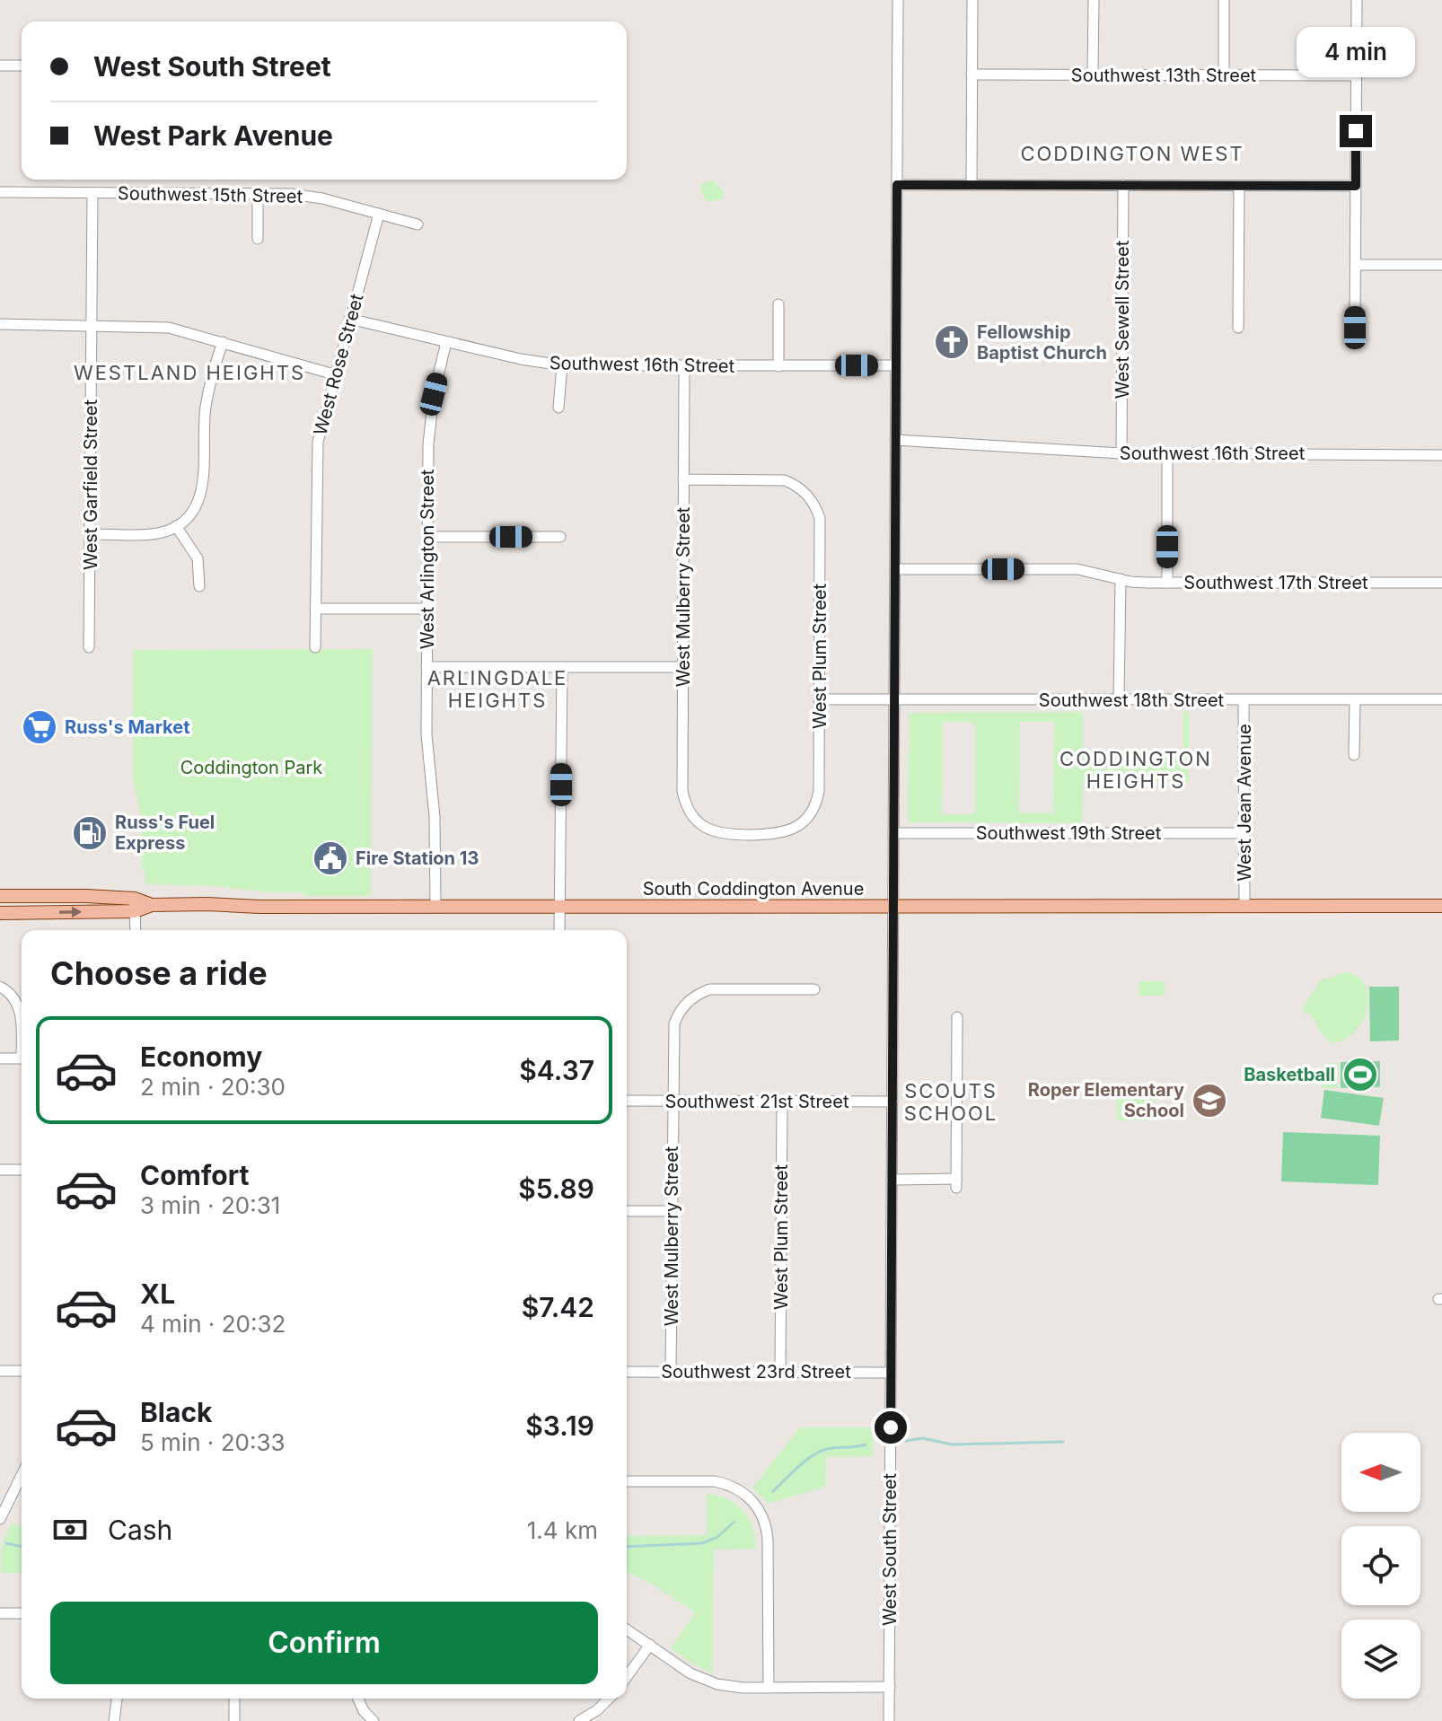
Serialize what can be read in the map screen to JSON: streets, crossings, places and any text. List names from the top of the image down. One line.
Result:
{"streets":{"main road":["South Coddington Avenue"],"street":["Southwest 13th Street","Southwest 15th Street","West Sewell Street","West Rose Street","Southwest 16th Street","West Garfield Street","West Arlington Street","Southwest 17th Street","West Mulberry Street","West Plum Street","Southwest 18th Street","West Jean Avenue","Southwest 19th Street","Southwest 21st Street","Southwest 23rd Street","West South Street"]},"crossings":[["Southwest 15th Street","West Rose Street"],["Southwest 15th Street","West Garfield Street"],["West Sewell Street","Southwest 16th Street"],["West Rose Street","Southwest 16th Street"],["Southwest 16th Street","West Arlington Street"],["Southwest 16th Street","West Mulberry Street"],["Southwest 16th Street","West South Street"],["West Arlington Street","South Coddington Avenue"],["Southwest 17th Street","West South Street"],["West Mulberry Street","West Plum Street"],["West Mulberry Street","Southwest 21st Street"],["West Mulberry Street","Southwest 23rd Street"],["West Plum Street","Southwest 18th Street"],["West Plum Street","Southwest 21st Street"],["West Plum Street","Southwest 23rd Street"],["Southwest 18th Street","West Jean Avenue"],["Southwest 18th Street","West South Street"],["West Jean Avenue","Southwest 19th Street"],["West Jean Avenue","South Coddington Avenue"],["Southwest 19th Street","West South Street"],["South Coddington Avenue","West South Street"],["Southwest 21st Street","West South Street"],["Southwest 23rd Street","West South Street"]],"districts":["CODDINGTON WEST","WESTLAND HEIGHTS","ARLINGDALE HEIGHTS","CODDINGTON HEIGHTS","SCOUTS SCHOOL"],"parks":["Coddington Park"],"places":{"church":["Fellowship Baptist Church"],"supermarket":["Russ's Market"],"fuel station":["Russ's Fuel Express"],"public building":["Fire Station 13"],"sports":["Basketball"],"school or university":["Roper Elementary School"]},"north":"left","page":{"banner":["West South Street","West Park Avenue"],"bubble":"4 min","heading":"Choose a ride","list":[{"name":"Economy","note":"2 min · 20:30","value":"$4.37"},{"name":"Comfort","note":"3 min · 20:31","value":"$5.89"},{"name":"XL","note":"4 min · 20:32","value":"$7.42"},{"name":"Black","note":"5 min · 20:33","value":"$3.19"}],"pay":["Cash","1.4 km"],"buttons":"Confirm"}}
